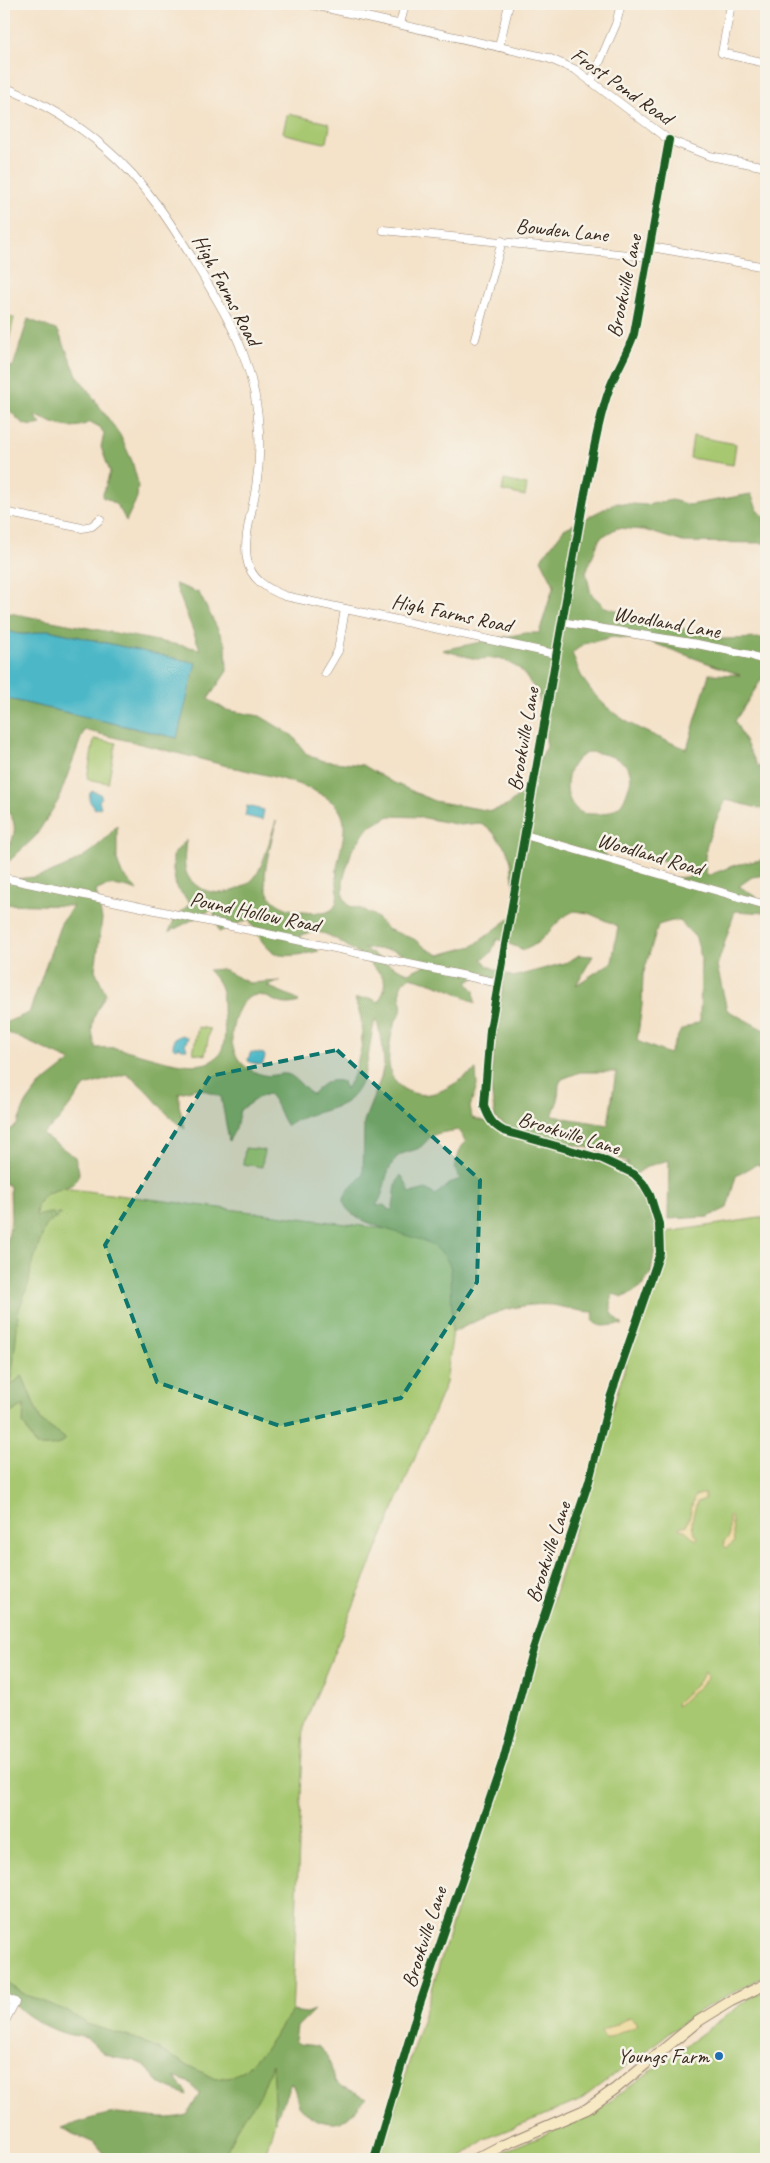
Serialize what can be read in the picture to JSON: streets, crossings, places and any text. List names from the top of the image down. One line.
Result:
{"streets":{"street":["Frost Pond Road","Bowden Lane","Brookville Lane","High Farms Road","Woodland Lane","Woodland Road","Pound Hollow Road"]},"crossings":[["Frost Pond Road","Brookville Lane"],["Bowden Lane","Brookville Lane"],["Brookville Lane","High Farms Road"],["Brookville Lane","Woodland Lane"],["Brookville Lane","Woodland Road"],["Brookville Lane","Pound Hollow Road"]],"places":["Youngs Farm"]}
